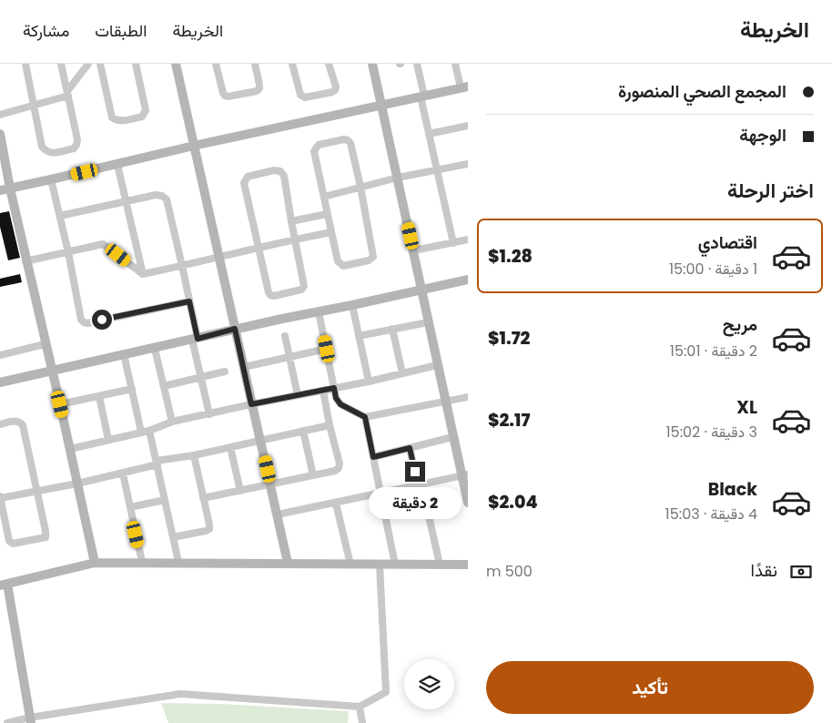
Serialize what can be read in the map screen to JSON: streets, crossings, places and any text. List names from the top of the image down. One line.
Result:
{"page":{"header":"الخريطة","nav":["الخريطة","الطبقات","مشاركة"],"banner":["المجمع الصحي المنصورة","الوجهة"],"heading":"اختر الرحلة","list":[{"name":"اقتصادي","note":"1 دقيقة · 15:00","value":"$1.28"},{"name":"مريح","note":"2 دقيقة · 15:01","value":"$1.72"},{"name":"XL","note":"3 دقيقة · 15:02","value":"$2.17"},{"name":"Black","note":"4 دقيقة · 15:03","value":"$2.04"}],"bubble":"2 دقيقة","pay":["نقدًا","500 m"],"buttons":"تأكيد"}}
